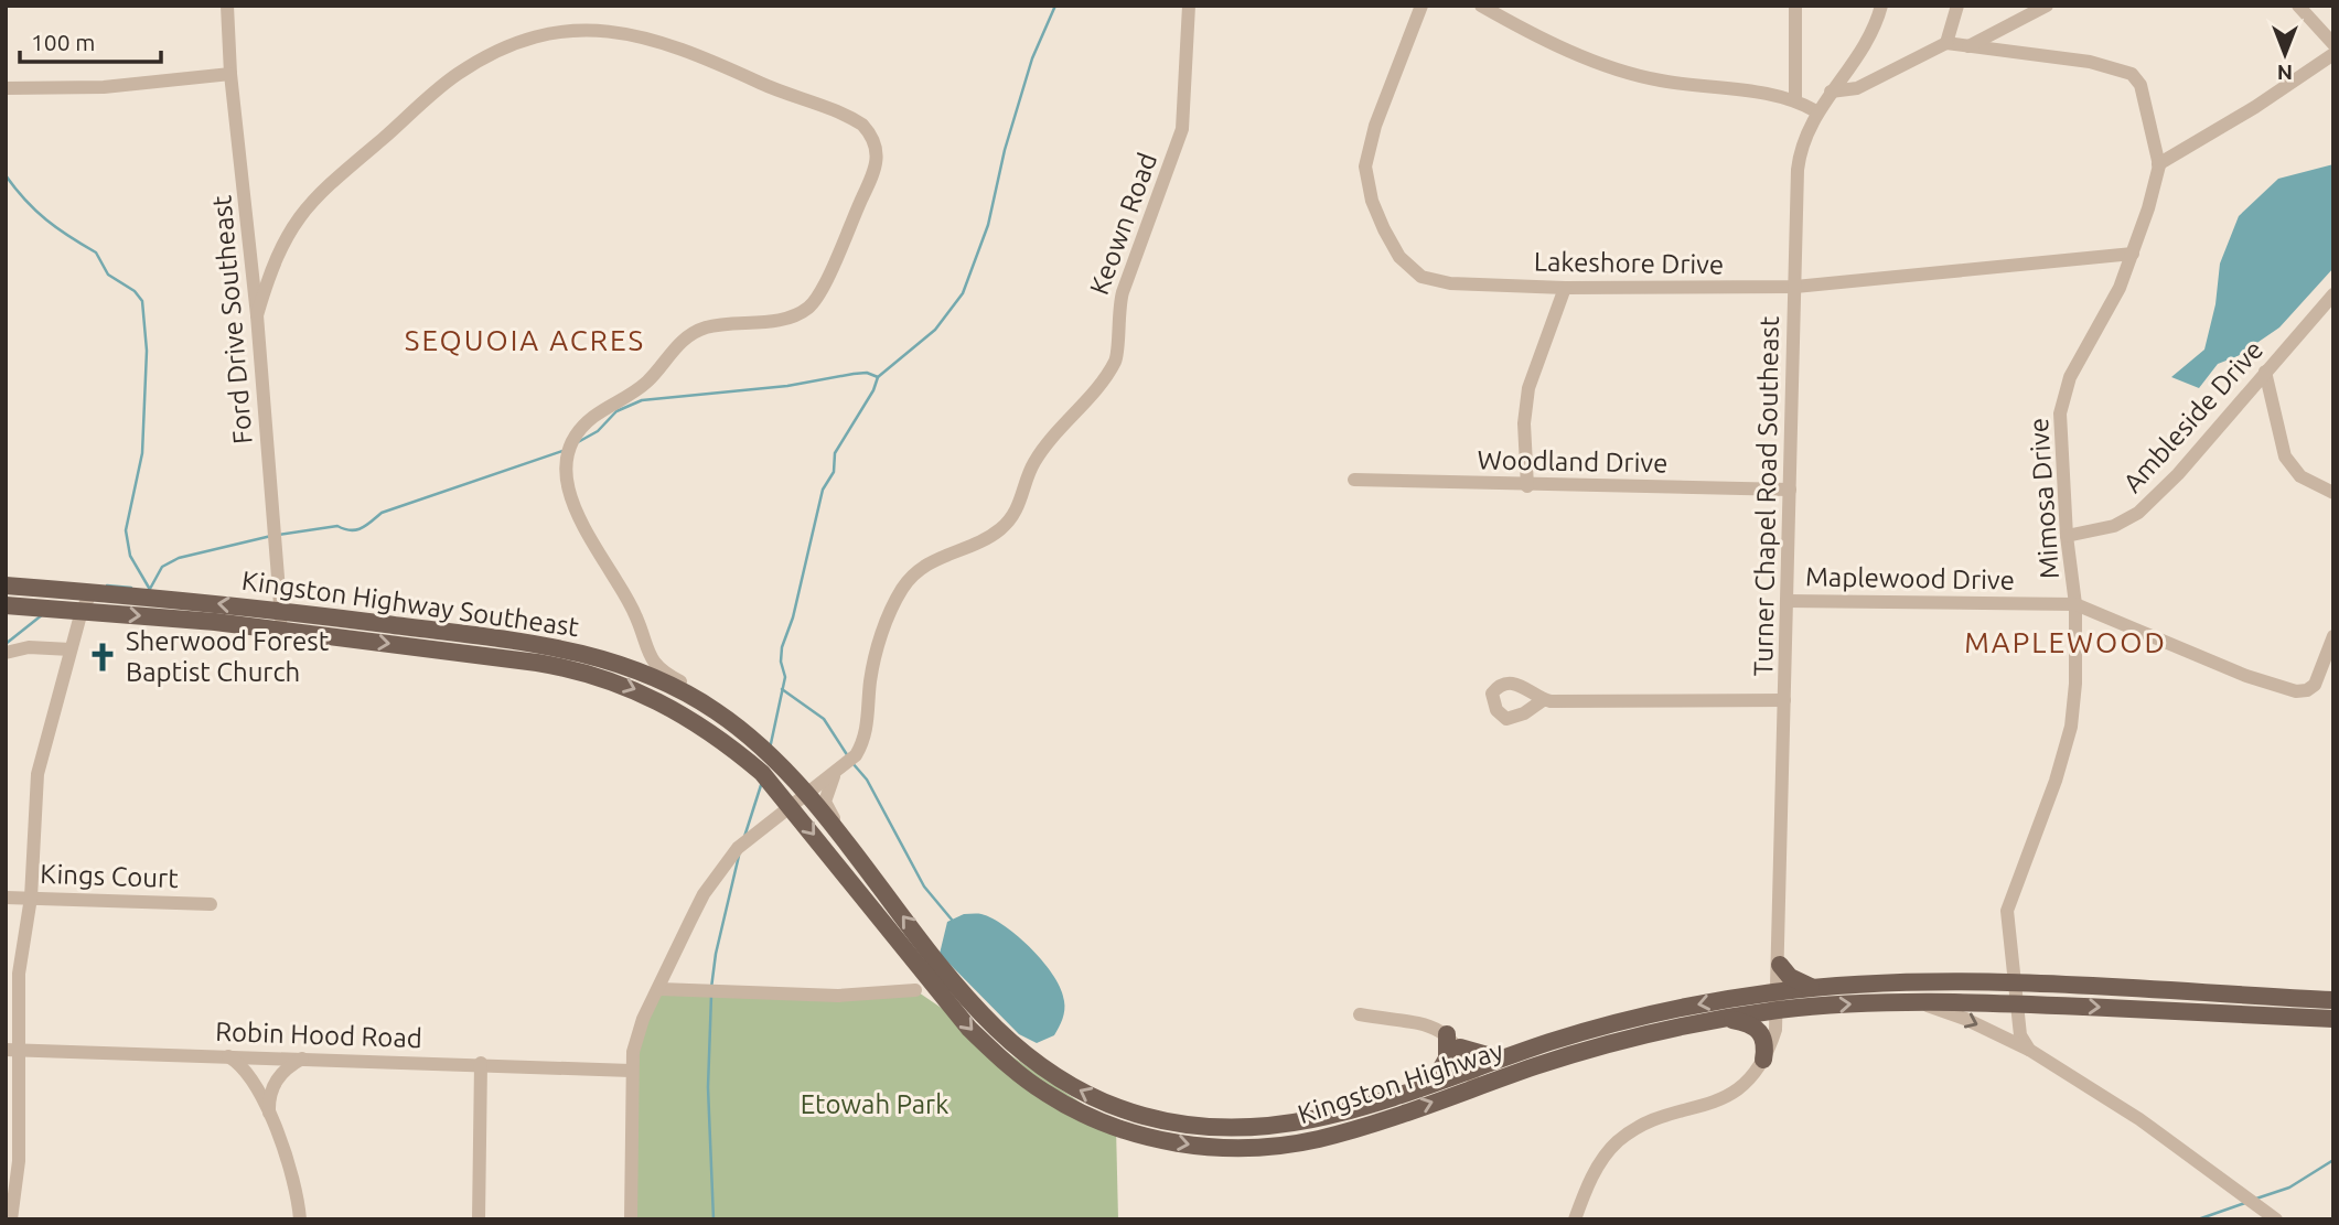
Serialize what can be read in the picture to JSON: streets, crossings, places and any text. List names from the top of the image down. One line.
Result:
{"streets":{"main road":["Kingston Highway Southeast","Kingston Highway"],"street":["Keown Road","Lakeshore Drive","Ford Drive Southeast","Ambleside Drive","Woodland Drive","Turner Chapel Road Southeast","Mimosa Drive","Maplewood Drive","Kings Court","Robin Hood Road"]},"crossings":[["Keown Road","Robin Hood Road"],["Keown Road","Kingston Highway"],["Lakeshore Drive","Turner Chapel Road Southeast"],["Lakeshore Drive","Mimosa Drive"],["Ford Drive Southeast","Kingston Highway Southeast"],["Ford Drive Southeast","Kingston Highway"],["Ambleside Drive","Mimosa Drive"],["Woodland Drive","Turner Chapel Road Southeast"],["Turner Chapel Road Southeast","Maplewood Drive"],["Turner Chapel Road Southeast","Kingston Highway"],["Mimosa Drive","Maplewood Drive"],["Mimosa Drive","Kingston Highway"],["Kingston Highway Southeast","Kingston Highway"]],"districts":["SEQUOIA ACRES","MAPLEWOOD"],"parks":["Etowah Park"],"places":{"church":["Sherwood Forest Baptist Church"]},"scale_bar":"100 m","north":"bottom"}
